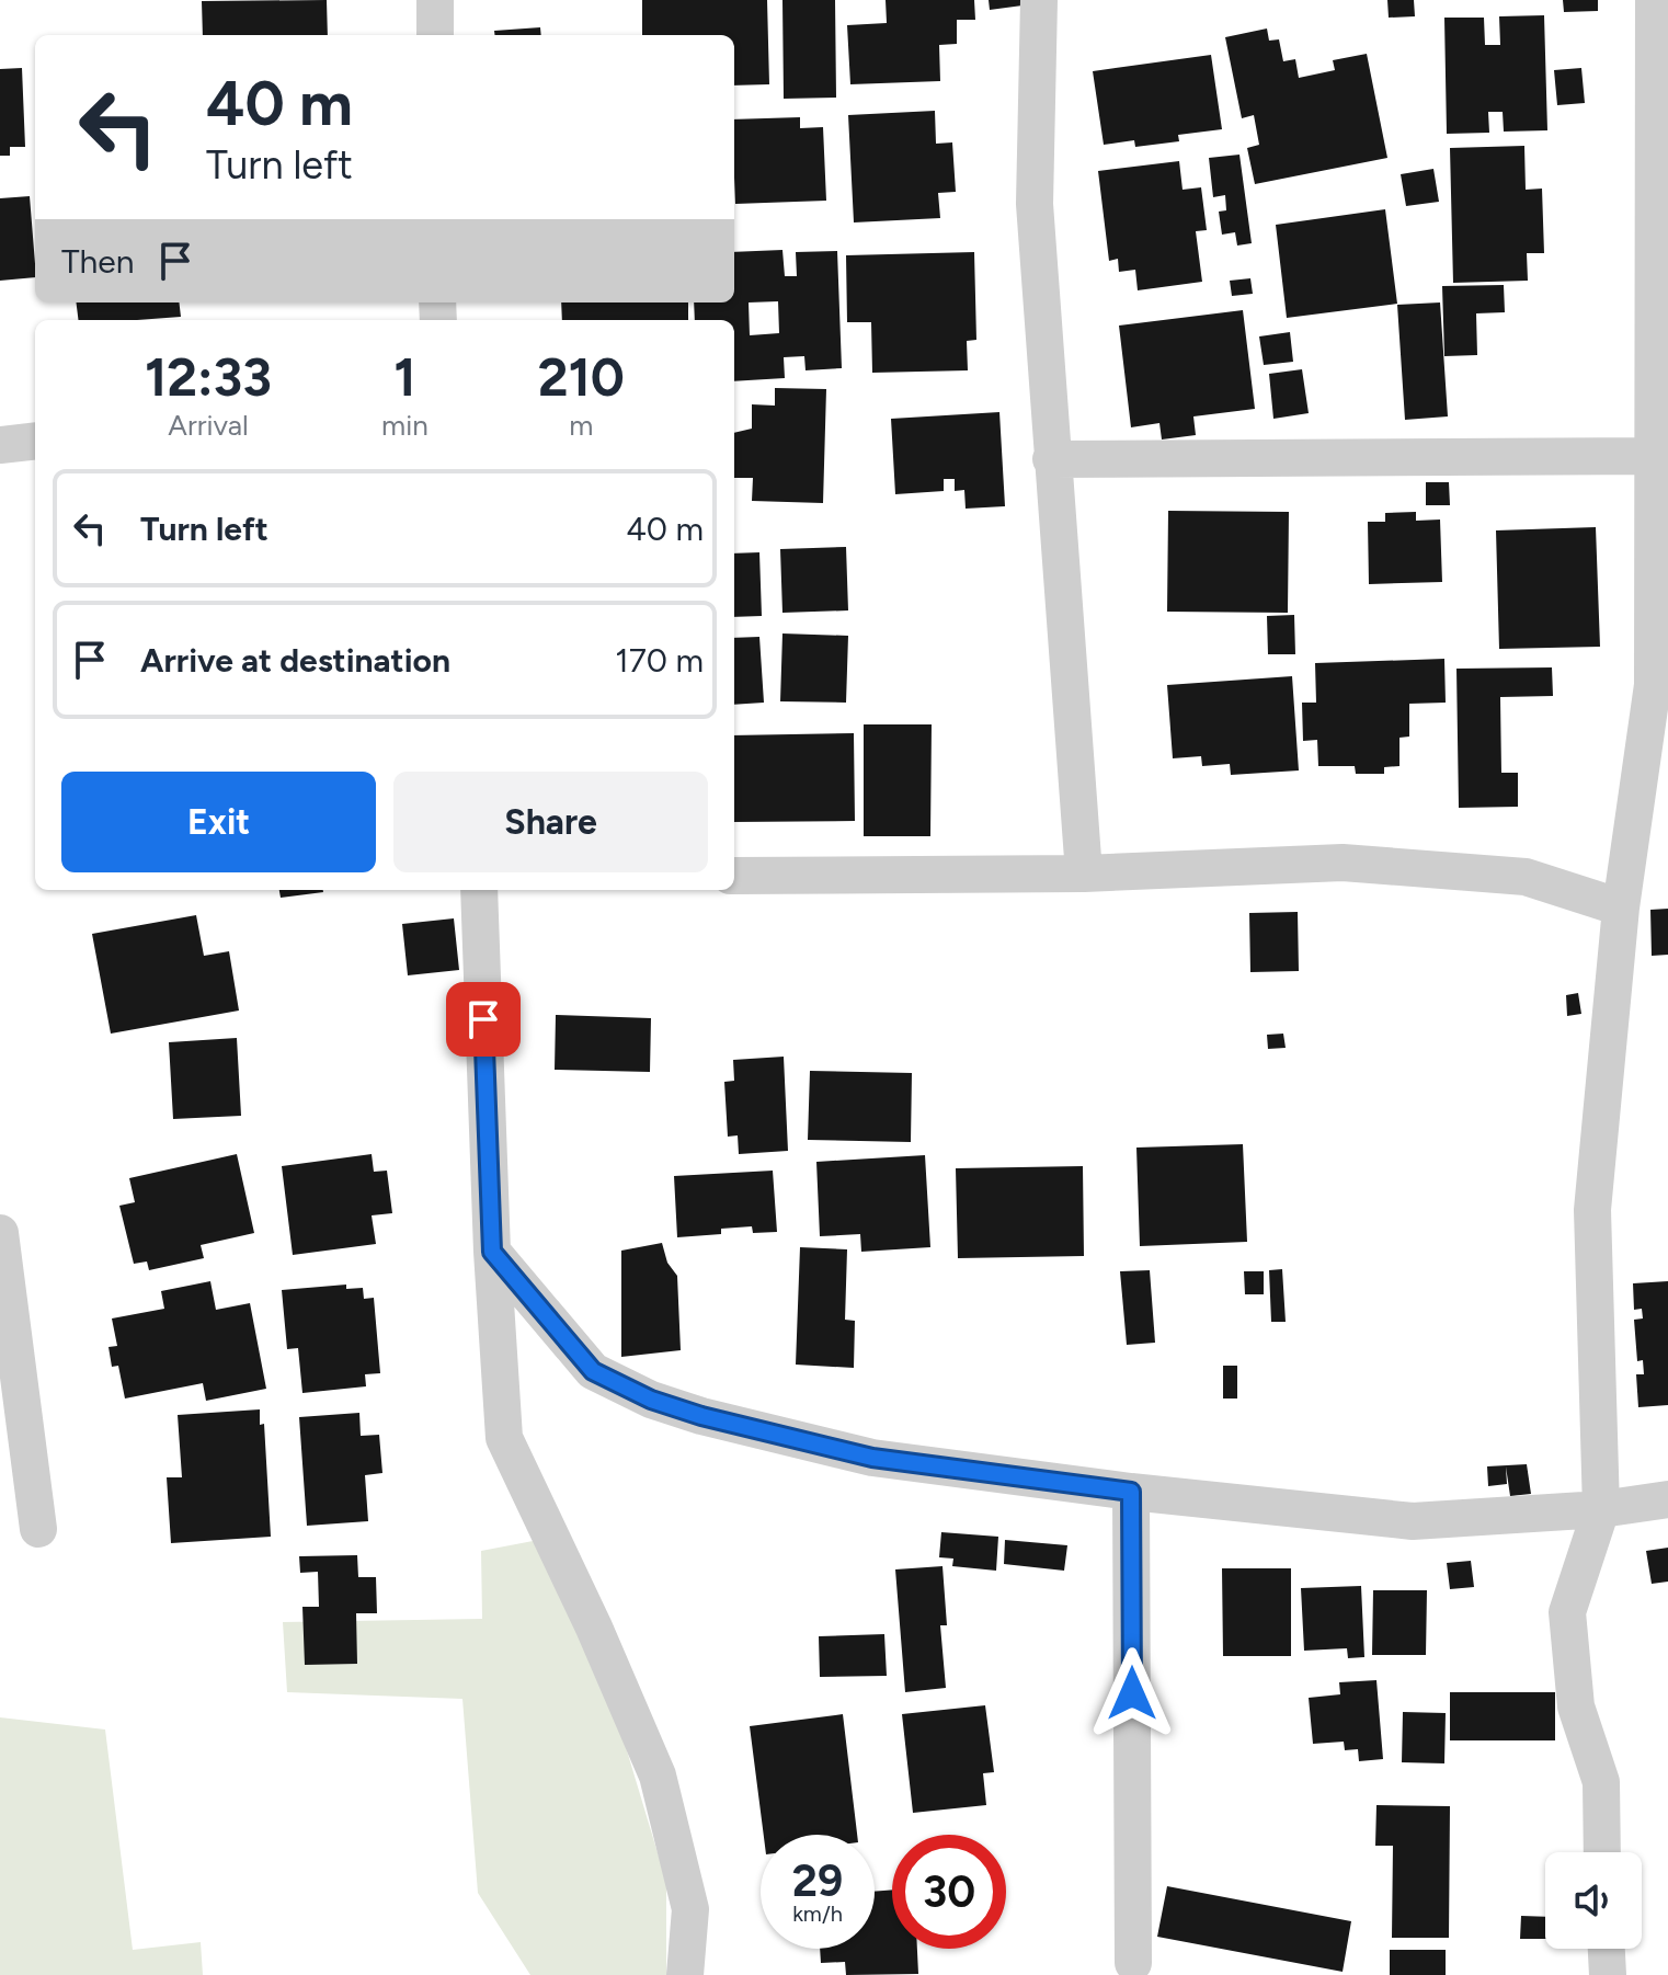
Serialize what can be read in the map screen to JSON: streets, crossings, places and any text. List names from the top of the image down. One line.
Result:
{"page":{"turn":["40 m","Turn left"],"then":"Then","eta":["12:33","Arrival","1","min","210","m"],"list":[{"name":"Turn left","value":"40 m"},{"name":"Arrive at destination","value":"170 m"}],"buttons":["Exit","Share"],"speed":"29 km/h","limit":"30"}}
